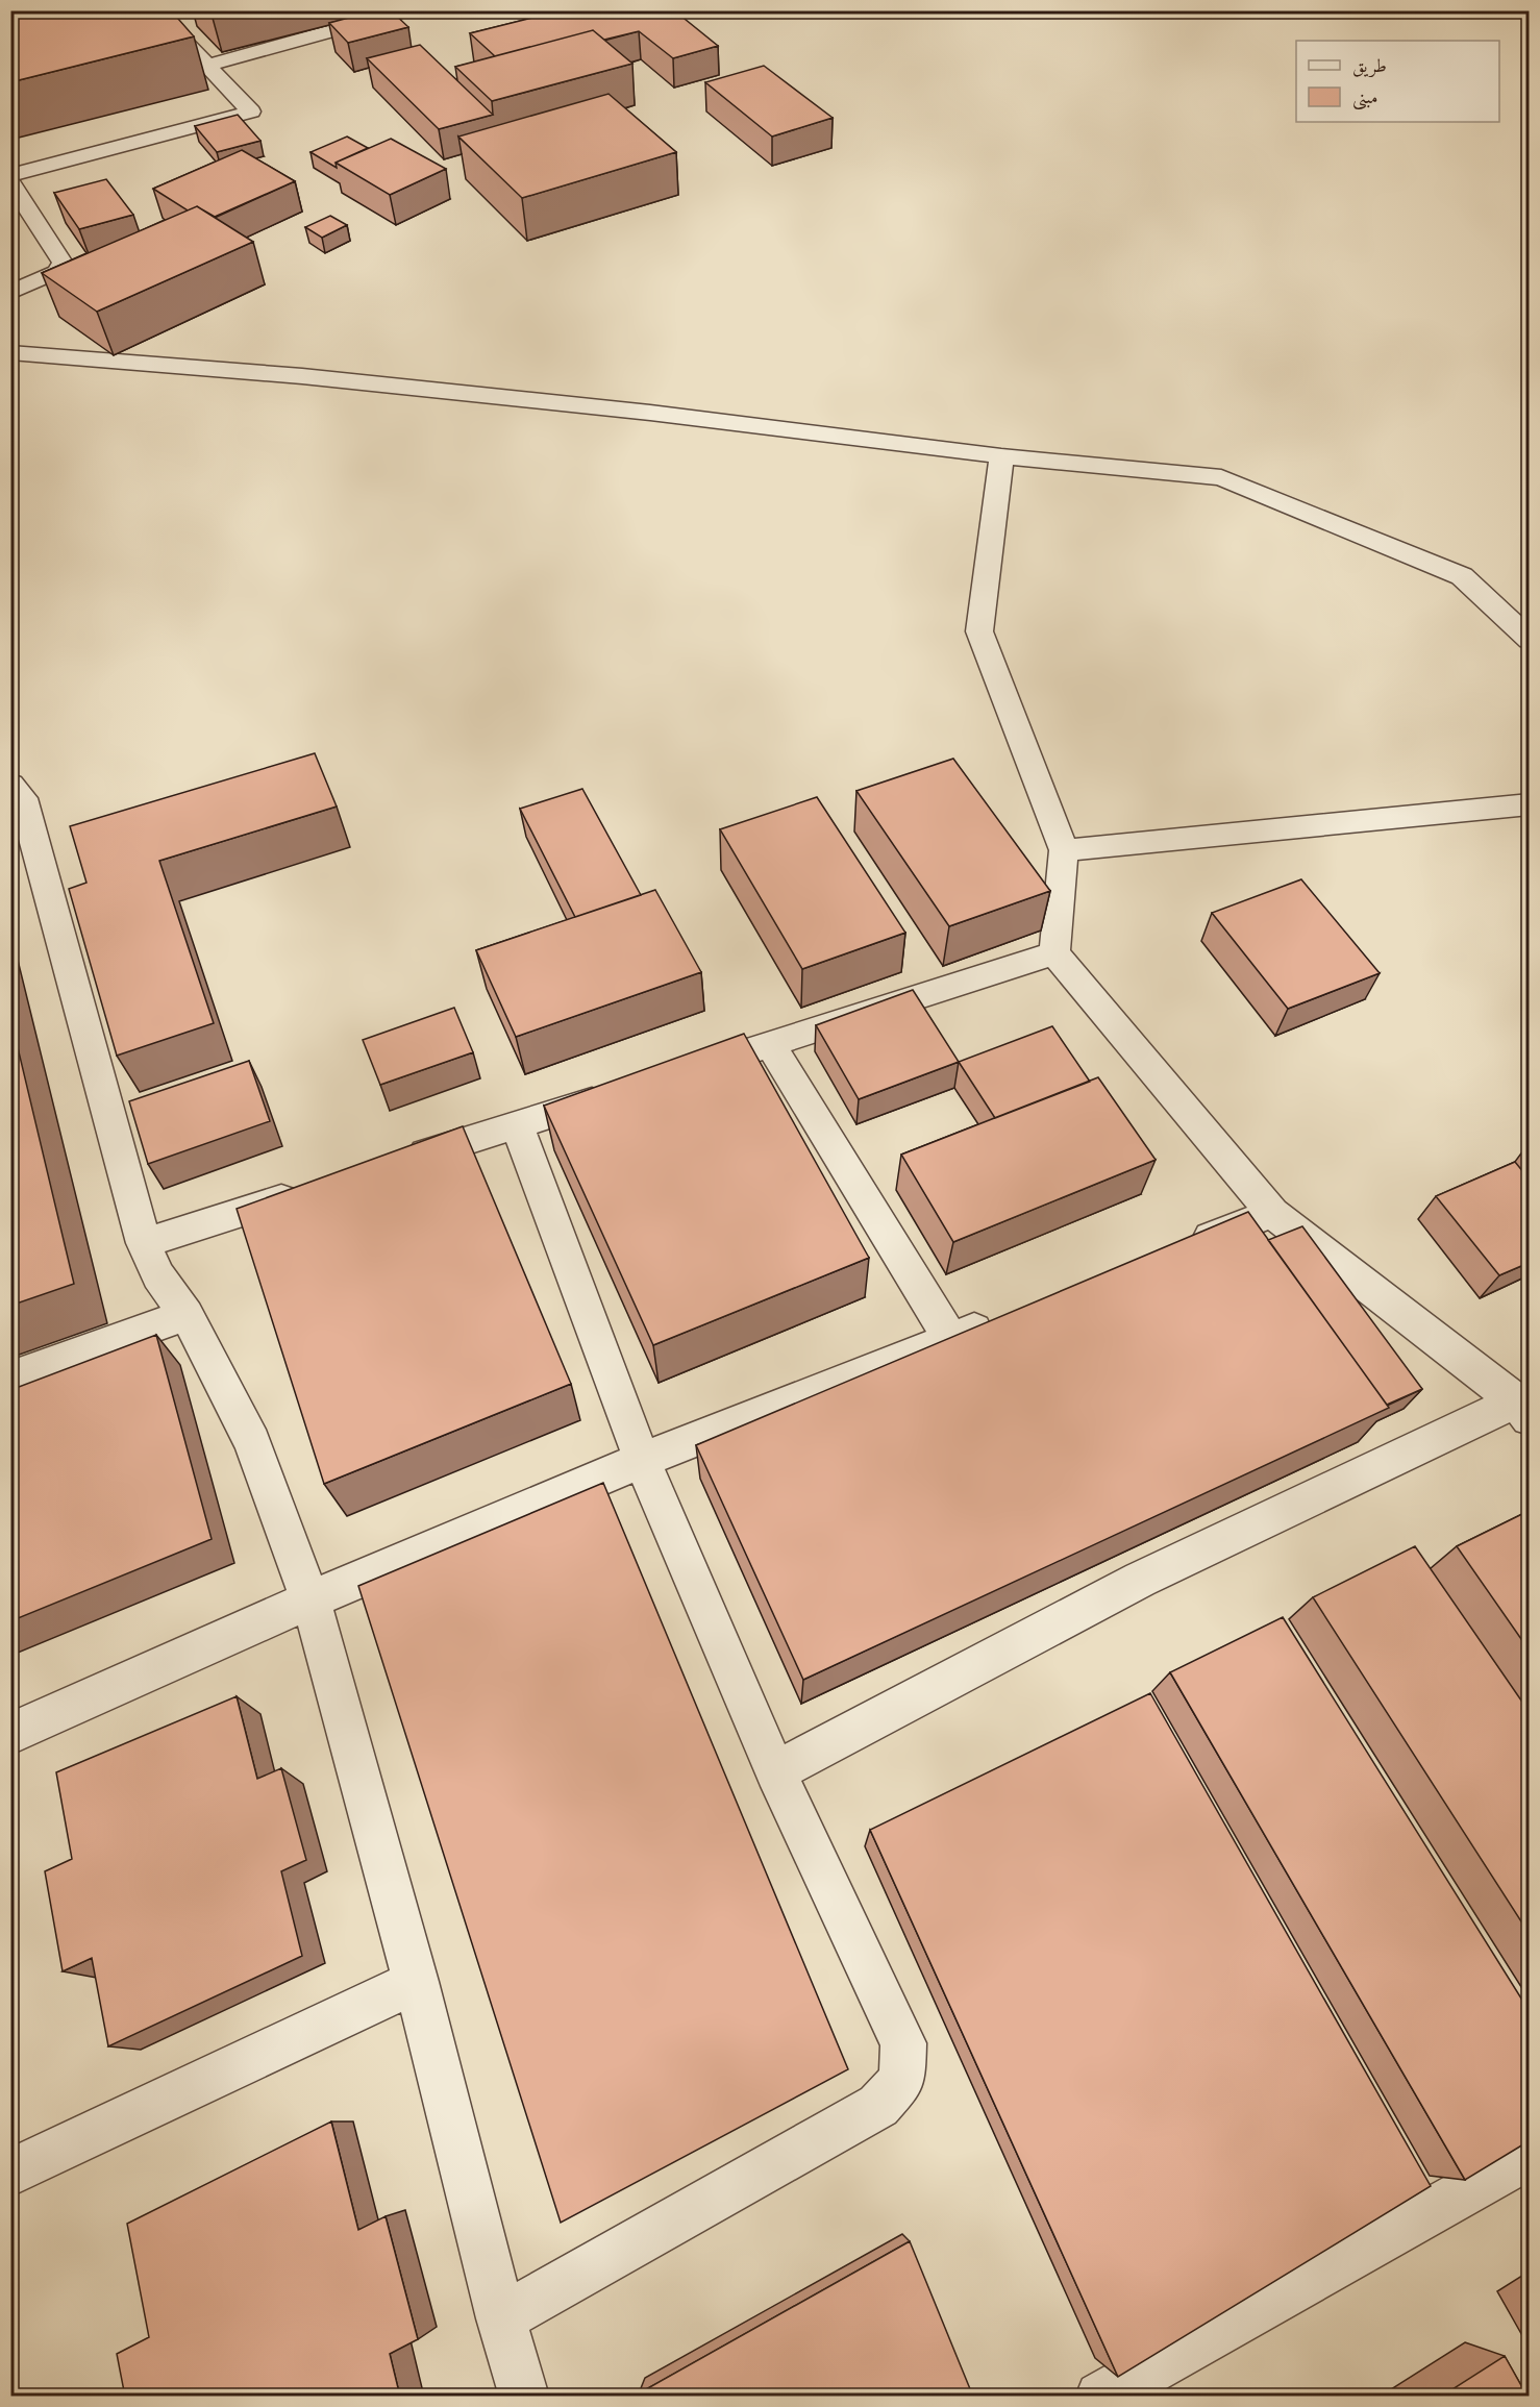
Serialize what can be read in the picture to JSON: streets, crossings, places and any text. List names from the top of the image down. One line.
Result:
{"legend":["طريق","مبنى"]}
